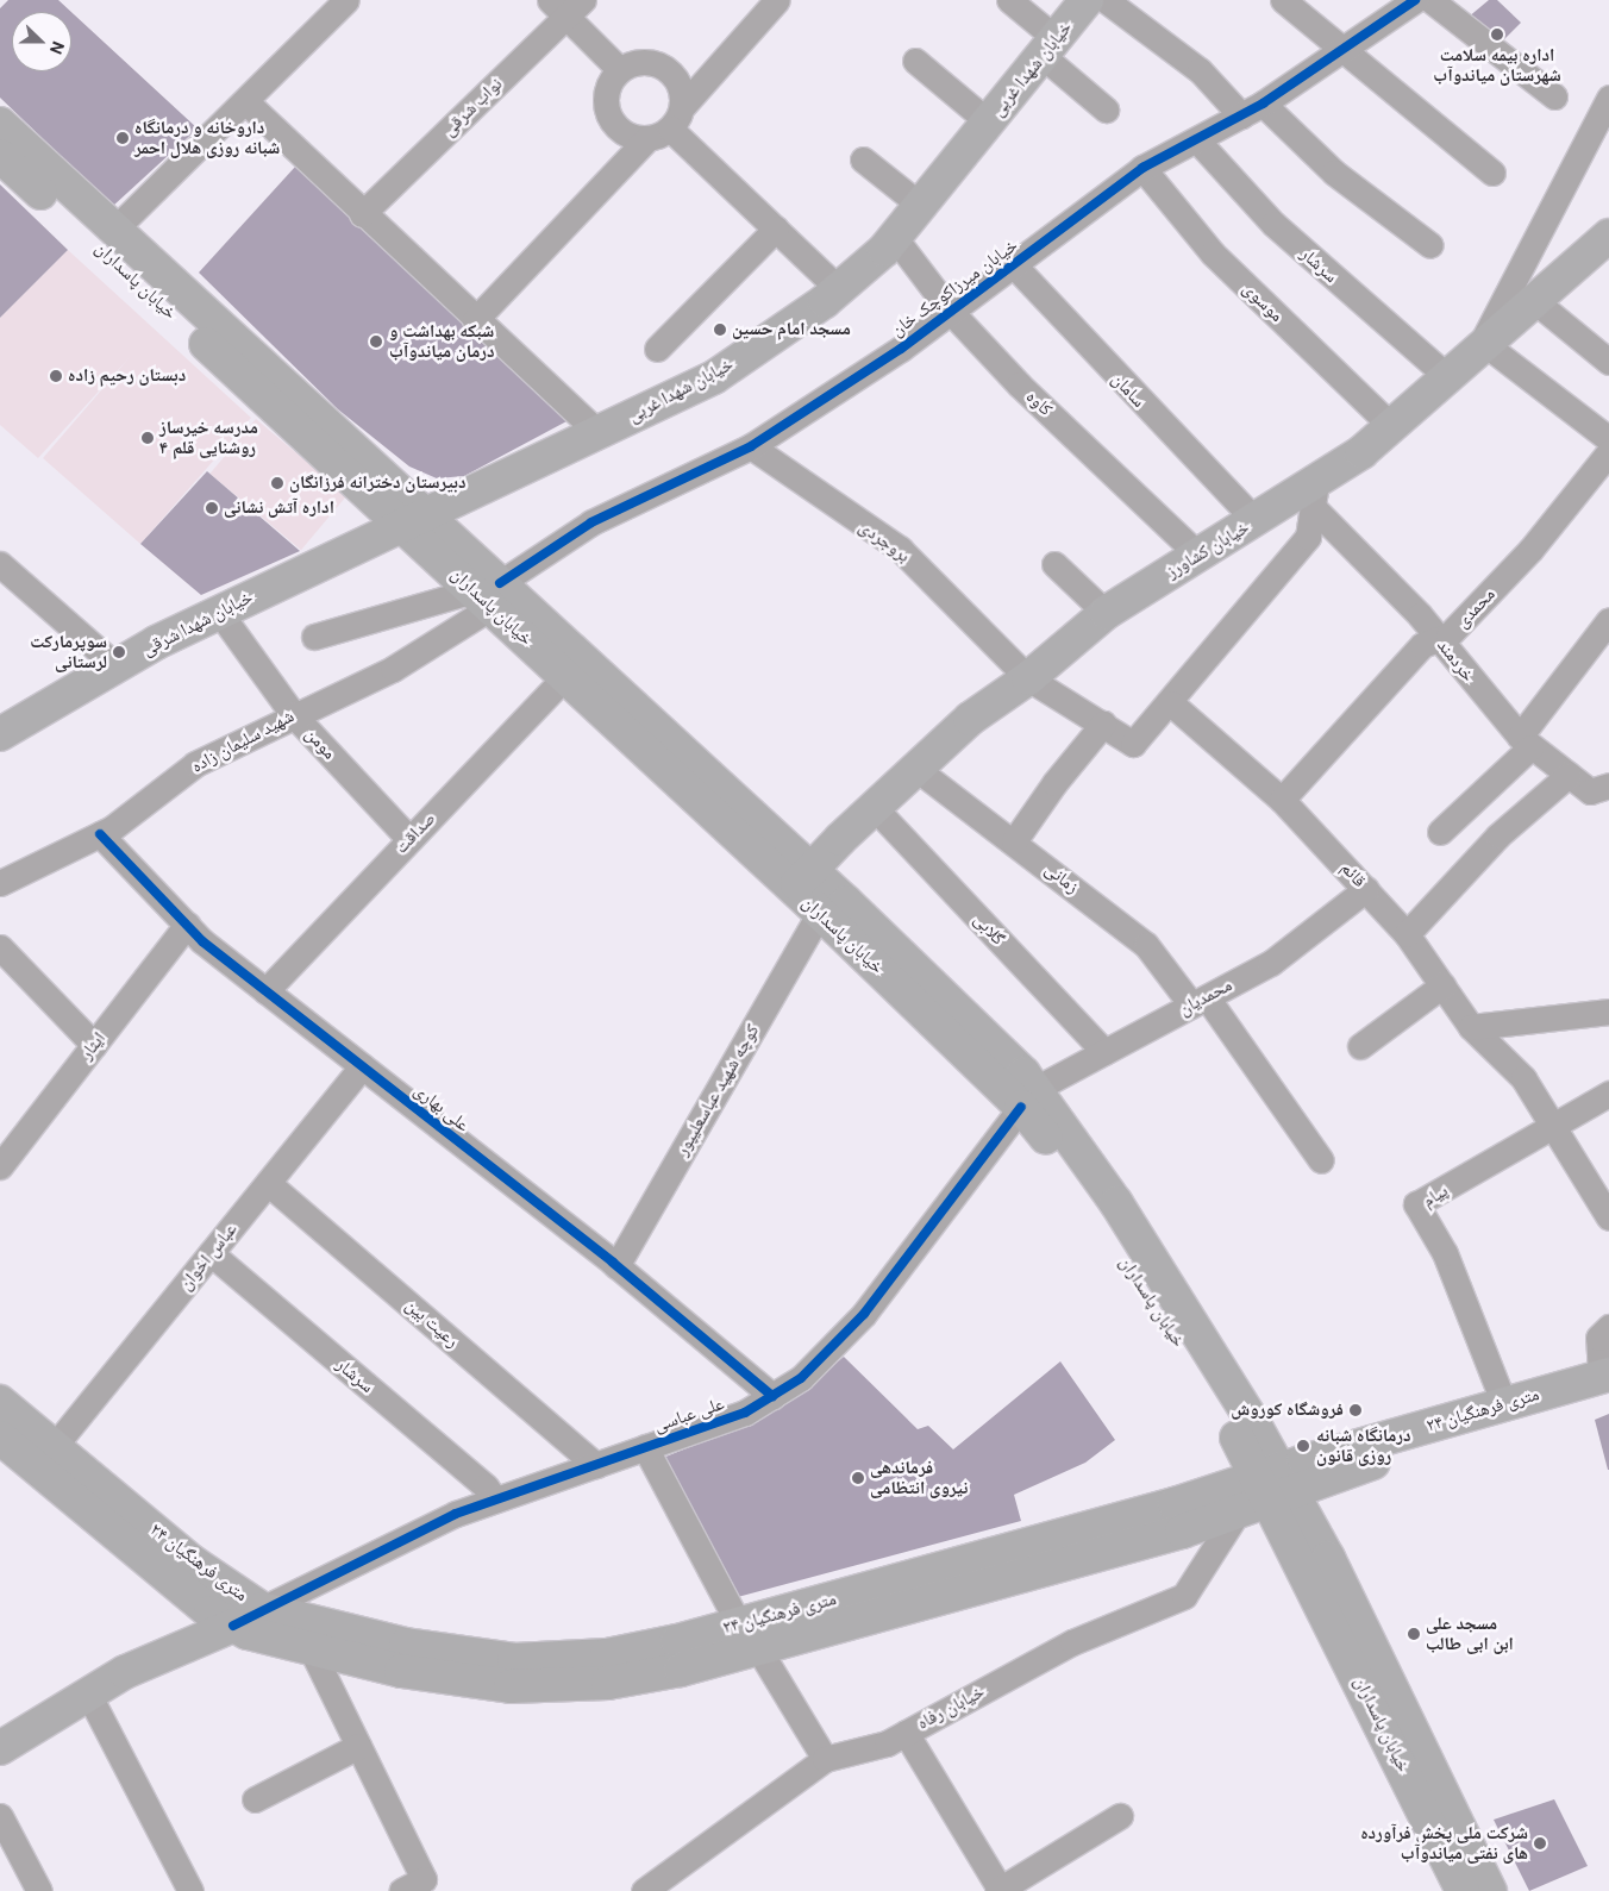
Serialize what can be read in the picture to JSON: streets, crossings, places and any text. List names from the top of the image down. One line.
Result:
{"streets":{"main road":["خیابان شهدا غربی","خیابان پاسداران","خیابان کشاورز","خیابان شهدا شرقی","۲۴ متری فرهنگیان"],"street":["نواب شرقی","سرشار","خیابان میرزاکوچک خان","موسوی","سامان","کاوه","بروجردی","محمدی","خردمند","شهید سلیمان زاده","مومن","صداقت","قائم","زمانی","گلابی","محمدیان","ایثار","کوچه شهید عباسعلیپور","علی بهاری","پیام","عباس اخوان","رعیت بین","علی عباسی","خیابان رفاه"]},"crossings":[["خیابان شهدا غربی","خیابان پاسداران"],["خیابان شهدا غربی","کاوه"],["خیابان شهدا غربی","خیابان شهدا شرقی"],["سرشار","خیابان میرزاکوچک خان"],["سرشار","خیابان کشاورز"],["سرشار","عباس اخوان"],["سرشار","علی عباسی"],["خیابان پاسداران","خیابان میرزاکوچک خان"],["خیابان پاسداران","خیابان کشاورز"],["خیابان پاسداران","خیابان شهدا شرقی"],["خیابان پاسداران","شهید سلیمان زاده"],["خیابان پاسداران","صداقت"],["خیابان پاسداران","محمدیان"],["خیابان پاسداران","کوچه شهید عباسعلیپور"],["خیابان پاسداران","۲۴ متری فرهنگیان"],["خیابان پاسداران","علی عباسی"],["خیابان پاسداران","خیابان رفاه"],["خیابان میرزاکوچک خان","موسوی"],["خیابان میرزاکوچک خان","سامان"],["خیابان میرزاکوچک خان","کاوه"],["خیابان میرزاکوچک خان","بروجردی"],["خیابان میرزاکوچک خان","شهید سلیمان زاده"],["موسوی","خیابان کشاورز"],["سامان","خیابان کشاورز"],["کاوه","خیابان کشاورز"],["بروجردی","خیابان کشاورز"],["خیابان کشاورز","خردمند"],["خیابان کشاورز","زمانی"],["خیابان کشاورز","گلابی"],["محمدی","خردمند"],["محمدی","قائم"],["خیابان شهدا شرقی","مومن"],["شهید سلیمان زاده","مومن"],["شهید سلیمان زاده","علی بهاری"],["مومن","صداقت"],["صداقت","علی بهاری"],["قائم","محمدیان"],["قائم","پیام"],["زمانی","محمدیان"],["گلابی","محمدیان"],["محمدیان","علی عباسی"],["ایثار","علی بهاری"],["کوچه شهید عباسعلیپور","علی بهاری"],["علی بهاری","عباس اخوان"],["علی بهاری","علی عباسی"],["پیام","۲۴ متری فرهنگیان"],["عباس اخوان","رعیت بین"],["عباس اخوان","۲۴ متری فرهنگیان"],["رعیت بین","علی عباسی"],["۲۴ متری فرهنگیان","علی عباسی"],["۲۴ متری فرهنگیان","خیابان رفاه"]],"places":["اداره بیمه سلامت شهرستان میاندوآب","داروخانه و درمانگاه شبانه روزی هلال احمر","مسجد امام حسین","شبکه بهداشت و درمان میاندوآب","دبستان رحیم زاده","مدرسه خیرساز روشنایی قلم ۴","دبیرستان دخترانه فرزانگان","اداره آتش نشانی","سوپرمارکت لرستانی","فروشگاه کوروش","درمانگاه شبانه روزی قانون","فرماندهی نیروی انتظامی","مسجد علی ابن ابی طالب","شرکت ملی پخش فرآورده های نفتی میاندوآب"],"north":"right"}
